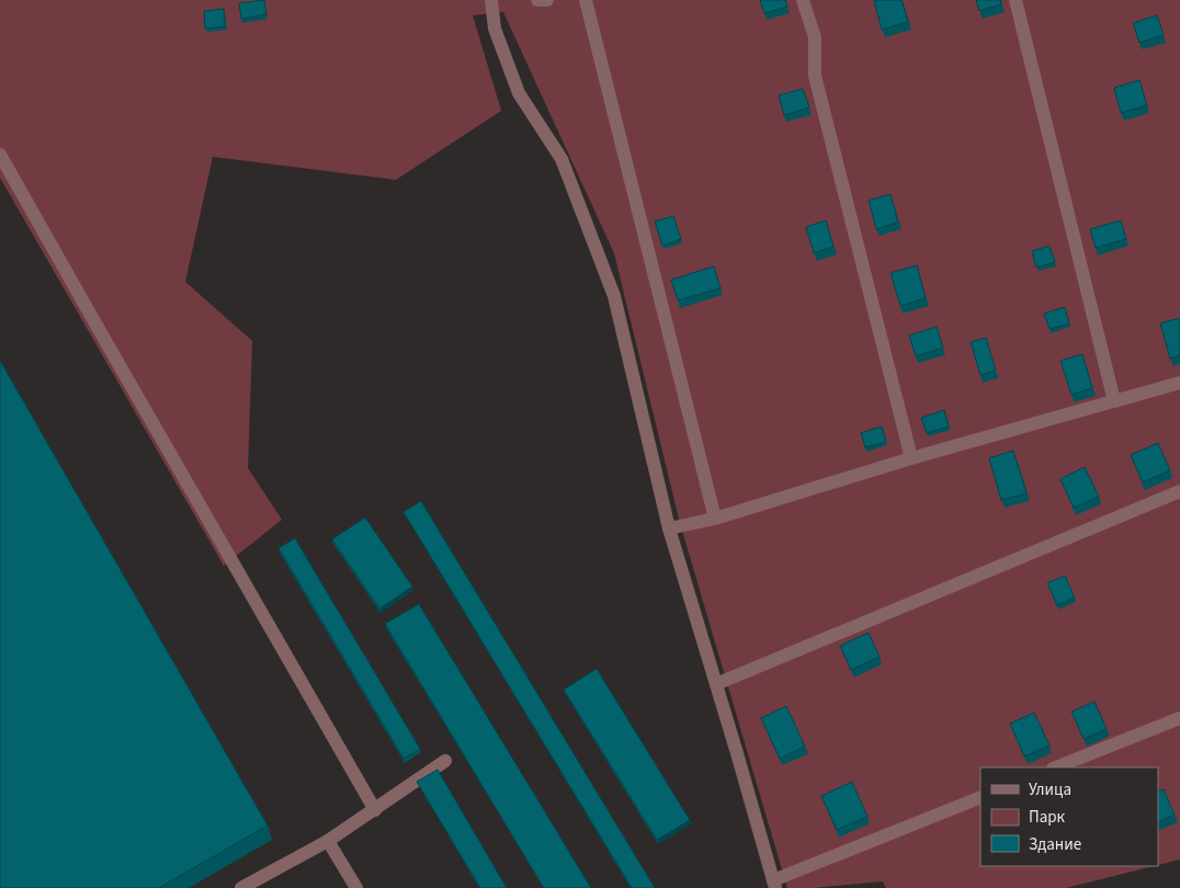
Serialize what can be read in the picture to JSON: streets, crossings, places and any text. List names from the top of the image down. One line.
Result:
{"legend":["Улица","Парк","Здание"]}
